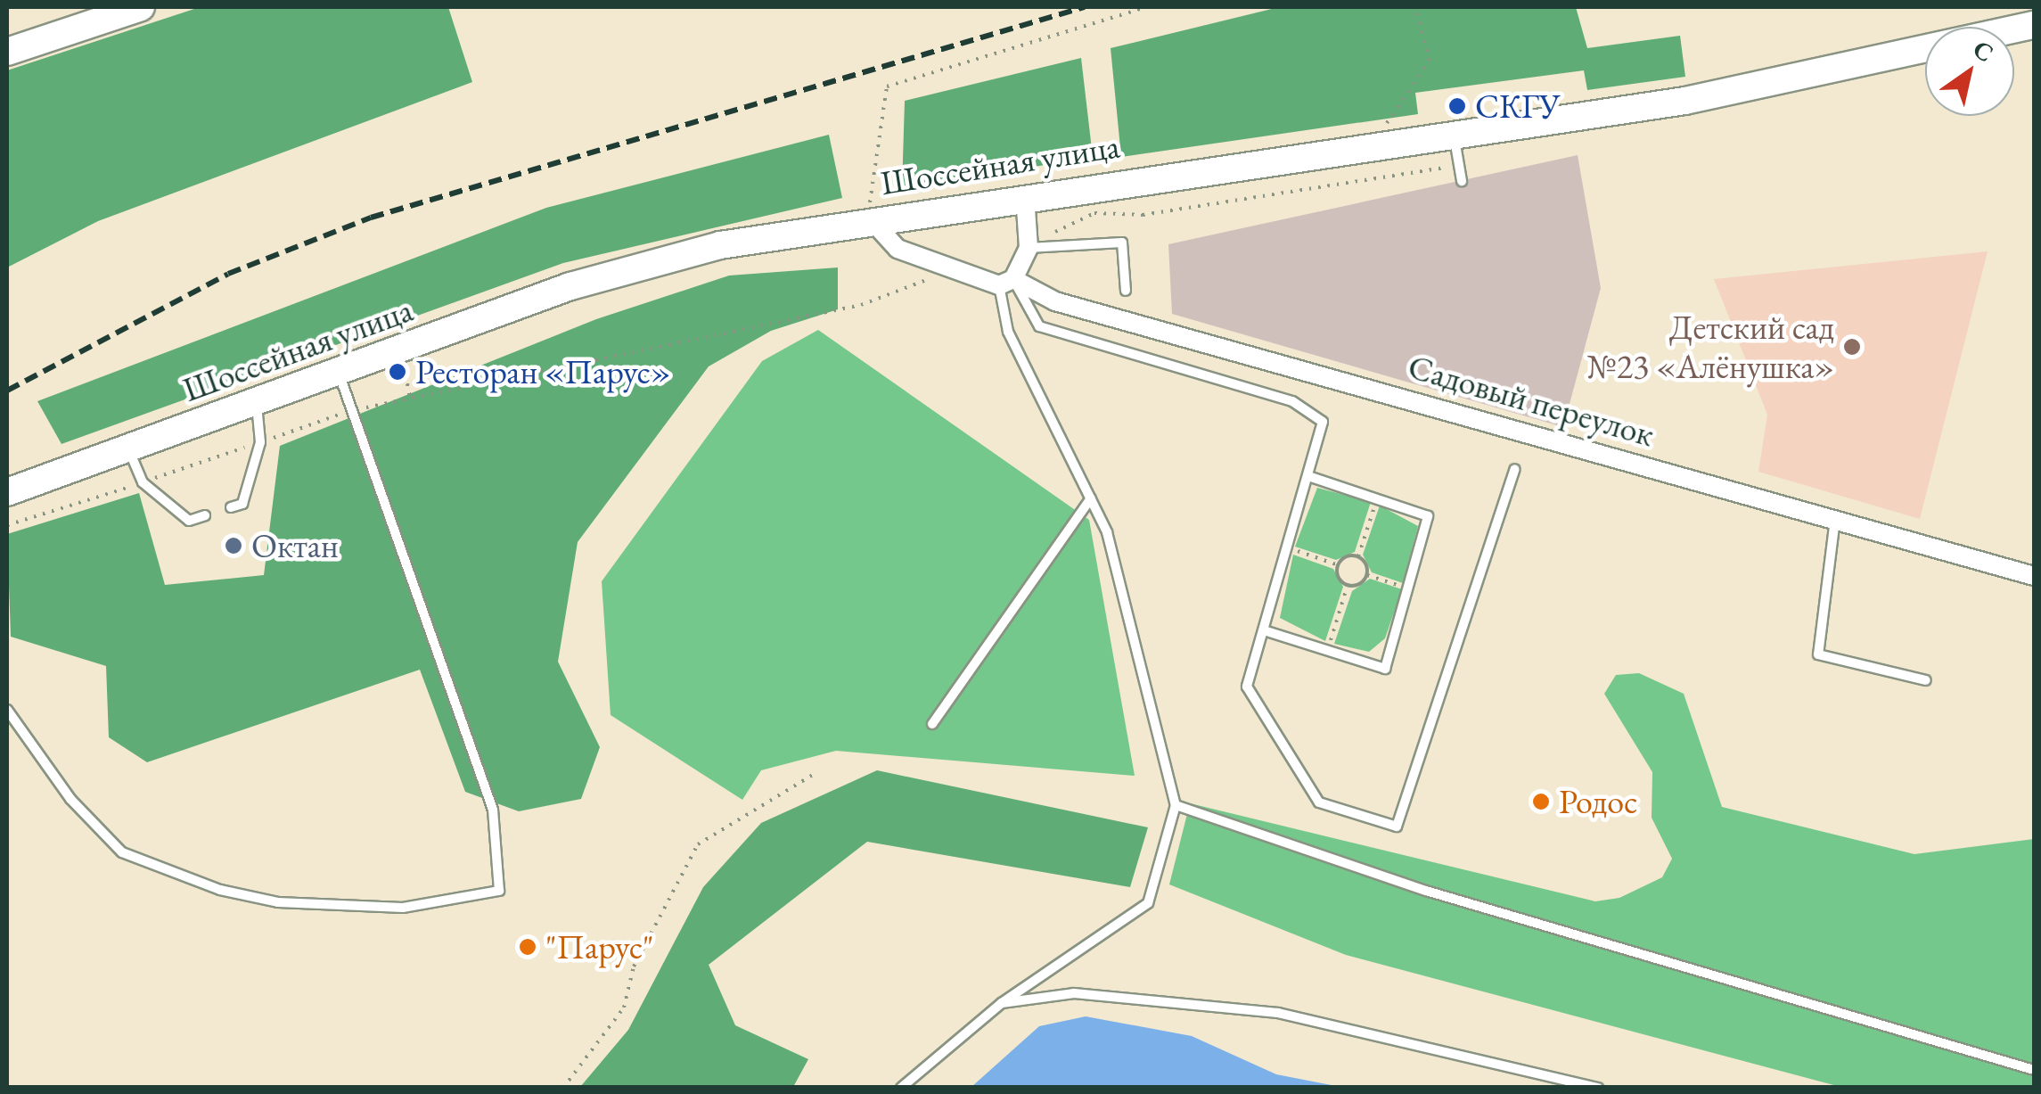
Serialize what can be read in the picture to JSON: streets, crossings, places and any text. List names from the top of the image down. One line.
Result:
{"streets":{"main road":["Шоссейная улица"],"street":["Садовый переулок"]},"crossings":[["Шоссейная улица","Садовый переулок"]],"places":["СКГУ","Детский сад №23 «Алёнушка»","Ресторан «Парус»","Октан","Родос","\"Парус\""],"north":"top right"}
